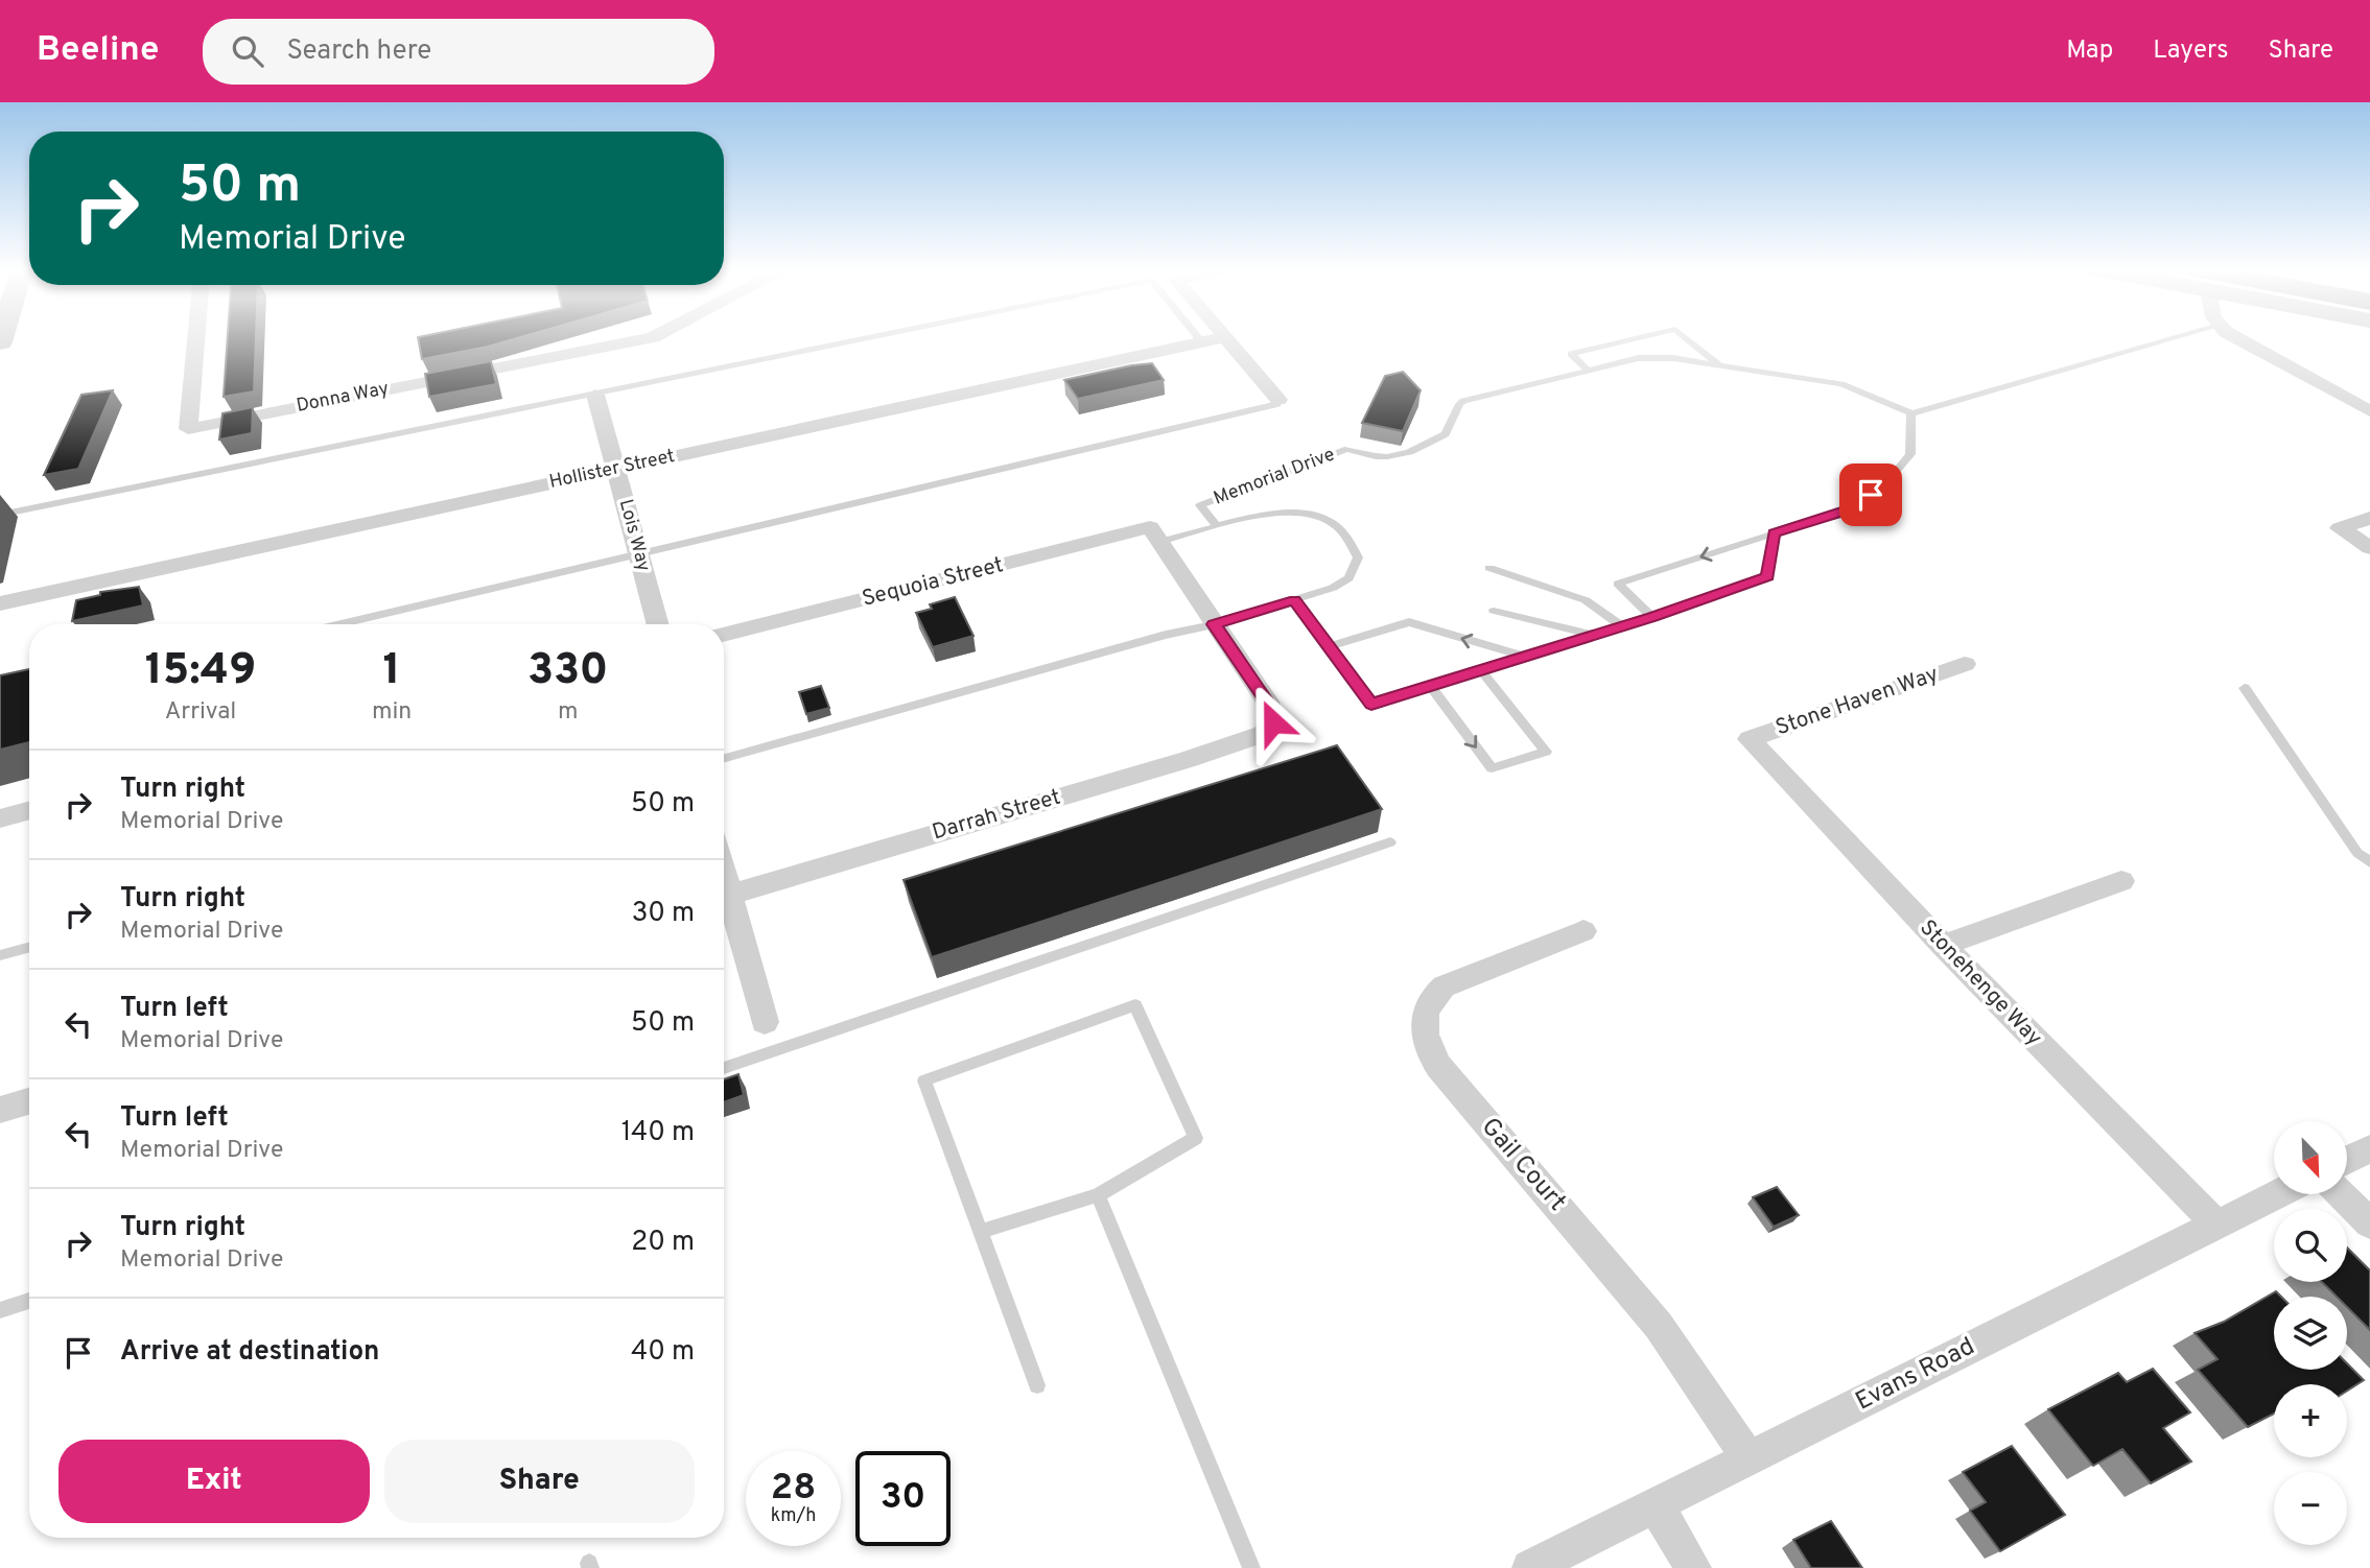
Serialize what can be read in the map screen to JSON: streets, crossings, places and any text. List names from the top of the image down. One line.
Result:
{"streets":{"street":["Donna Way","Hollister Street","Lois Way","Sequoia Street","Stone Haven Way","Darrah Street","Stonehenge Way","Gail Court","Evans Road"],"lane":["Memorial Drive"]},"crossings":[["Hollister Street","Lois Way"],["Memorial Drive","Darrah Street"],["Stone Haven Way","Stonehenge Way"],["Stonehenge Way","Evans Road"],["Gail Court","Evans Road"]],"north":"bottom right","page":{"header":"Beeline","search":"Search here","nav":["Map","Layers","Share"],"turn":["50 m","Memorial Drive"],"eta":["15:49","Arrival","1","min","330","m"],"list":[{"name":"Turn right","note":"Memorial Drive","value":"50 m"},{"name":"Turn right","note":"Memorial Drive","value":"30 m"},{"name":"Turn left","note":"Memorial Drive","value":"50 m"},{"name":"Turn left","note":"Memorial Drive","value":"140 m"},{"name":"Turn right","note":"Memorial Drive","value":"20 m"},{"name":"Arrive at destination","value":"40 m"}],"map_buttons":["+","−"],"buttons":["Exit","Share"],"speed":"28 km/h","limit":"30"}}
